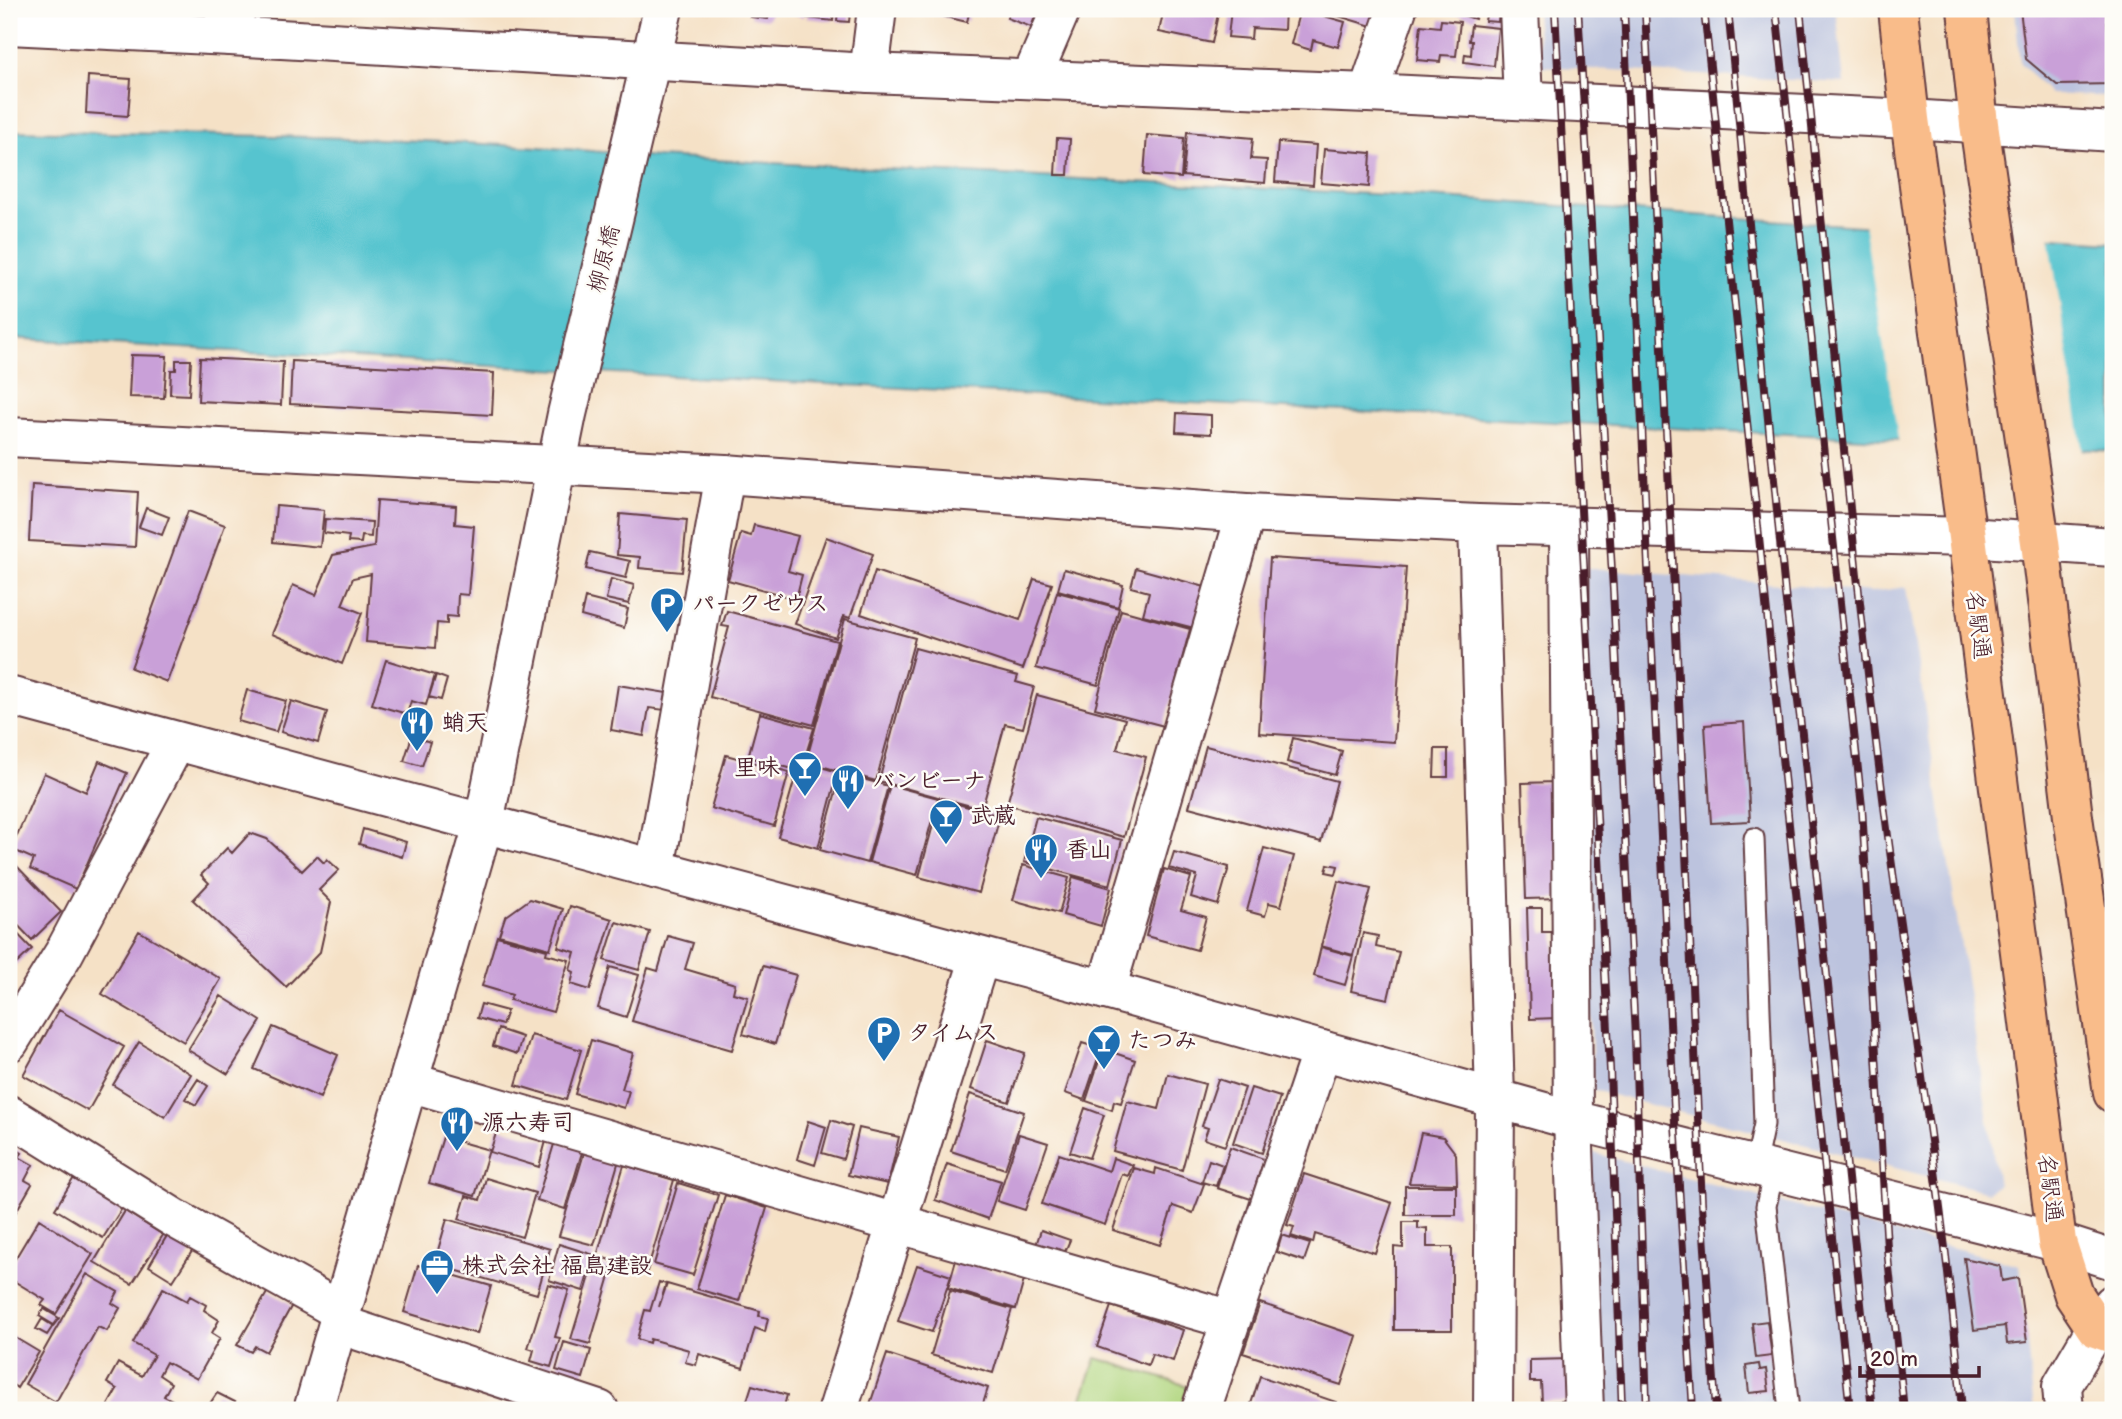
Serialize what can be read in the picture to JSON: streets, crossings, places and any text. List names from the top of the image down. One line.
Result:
{"streets":{"main road":["名駅通"],"street":["柳原橋"]},"places":{"parking":["パークゼウス","タイムス"],"restaurant":["蛸天","バンビーナ","香山","源六寿司"],"bar":["里味","武蔵","たつみ"],"office":["株式会社 福島建設"]},"scale_bar":"20 m"}
